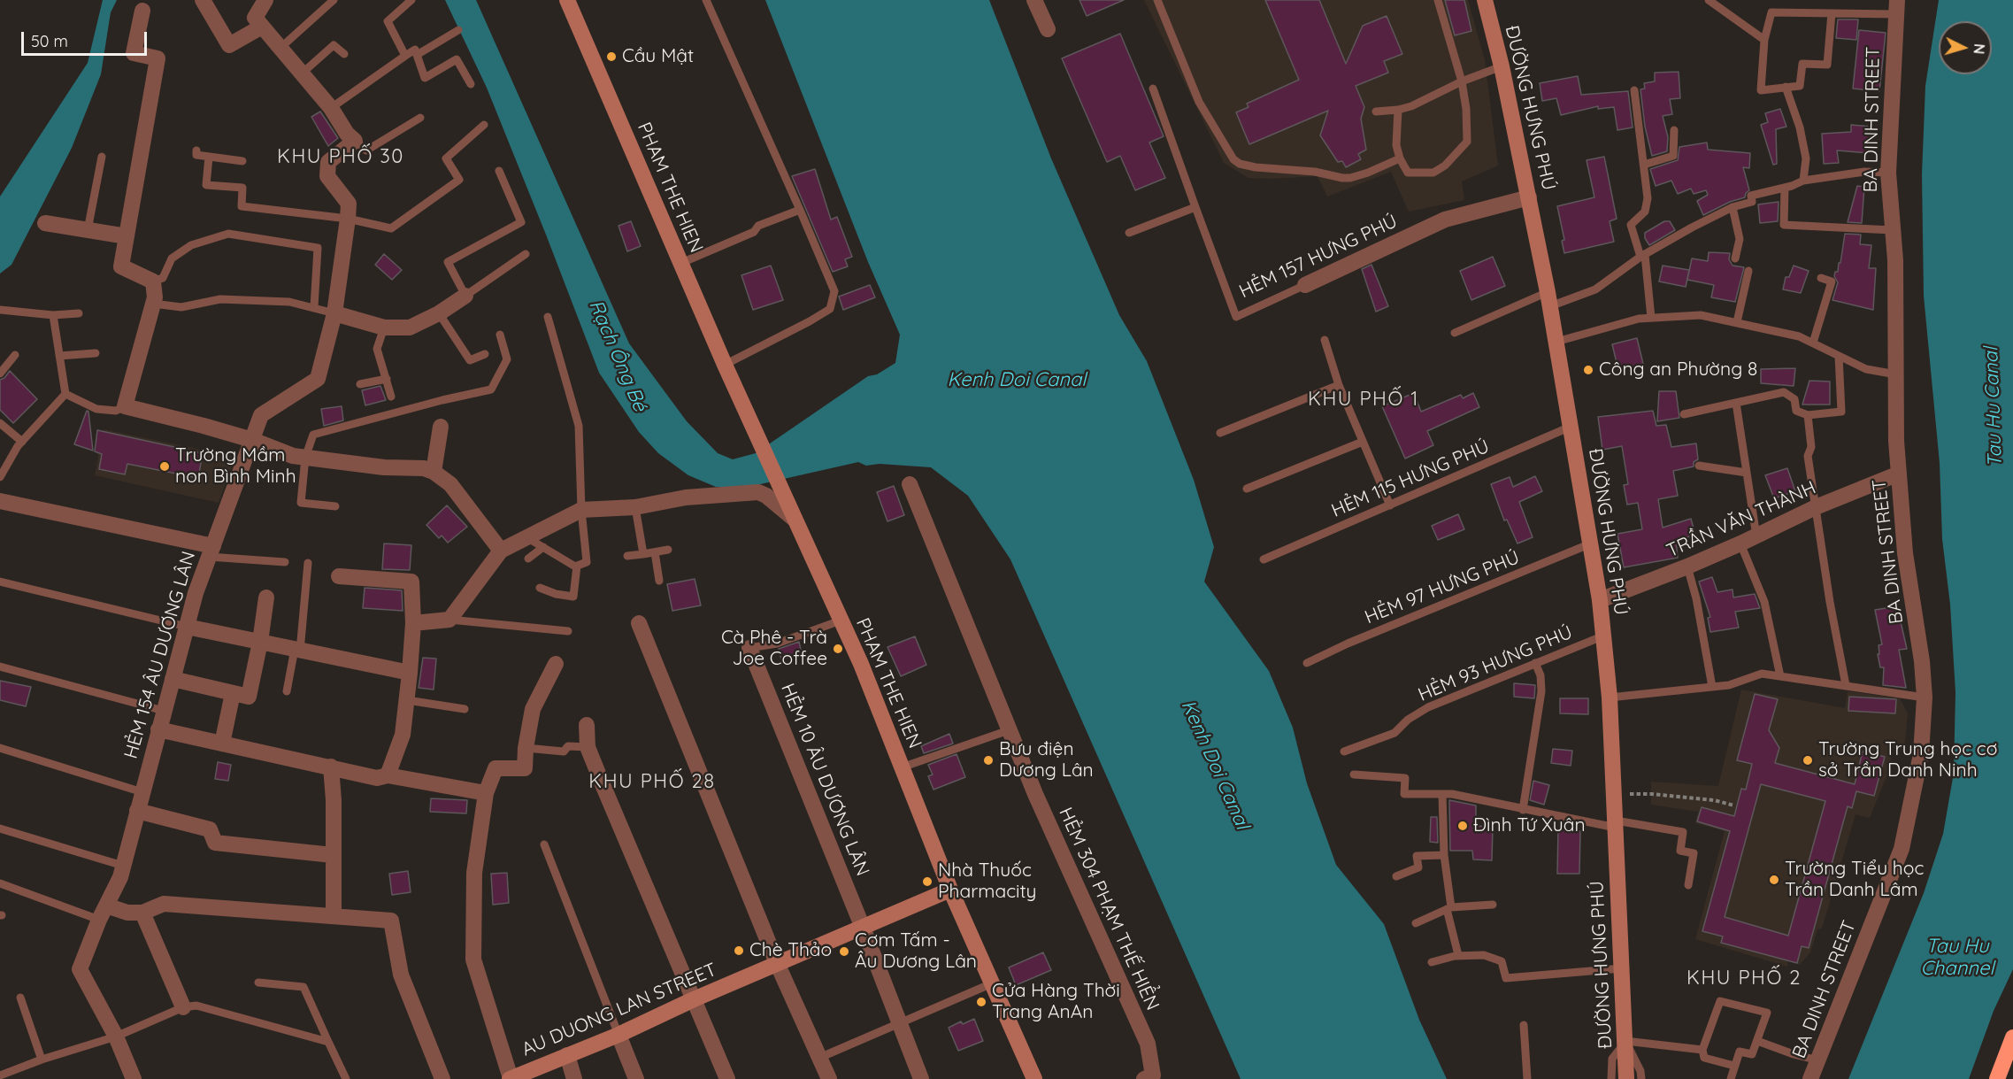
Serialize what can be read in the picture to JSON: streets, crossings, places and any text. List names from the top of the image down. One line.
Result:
{"streets":{"main road":["ĐƯỜNG HƯNG PHÚ","PHAM THE HIEN","AU DUONG LAN STREET"],"street":["BA DINH STREET","HẺM 157 HƯNG PHÚ","TRẦN VĂN THÀNH","HẺM 154 ÂU DƯƠNG LÂN","HẺM 10 ÂU DƯƠNG LÂN","HẺM 304 PHẠM THẾ HIỂN"],"lane":["HẺM 115 HƯNG PHÚ","HẺM 97 HƯNG PHÚ","HẺM 93 HƯNG PHÚ"]},"crossings":[["ĐƯỜNG HƯNG PHÚ","HẺM 157 HƯNG PHÚ"],["ĐƯỜNG HƯNG PHÚ","HẺM 115 HƯNG PHÚ"],["ĐƯỜNG HƯNG PHÚ","TRẦN VĂN THÀNH"],["ĐƯỜNG HƯNG PHÚ","HẺM 97 HƯNG PHÚ"],["ĐƯỜNG HƯNG PHÚ","HẺM 93 HƯNG PHÚ"],["BA DINH STREET","TRẦN VĂN THÀNH"],["PHAM THE HIEN","AU DUONG LAN STREET"],["HẺM 10 ÂU DƯƠNG LÂN","AU DUONG LAN STREET"]],"districts":["KHU PHỐ 30","KHU PHỐ 1","KHU PHỐ 28","KHU PHỐ 2"],"water":["Rạch Ông Bé","Kenh Doi Canal","Tau Hu Canal","Tau Hu Channel"],"places":["Cầu Mật","Công an Phường 8","Trường Mầm non Bình Minh","Cà Phê - Trà Joe Coffee","Bưu điện Dương Lân","Trường Trung học cơ sở Trần Danh Ninh","Đình Tứ Xuân","Trường Tiểu học Trần Danh Lâm","Nhà Thuốc Pharmacity","Chè Thảo","Cơm Tấm - Âu Dương Lân","Cửa Hàng Thời Trang AnAn"],"scale_bar":"50 m","north":"right"}
